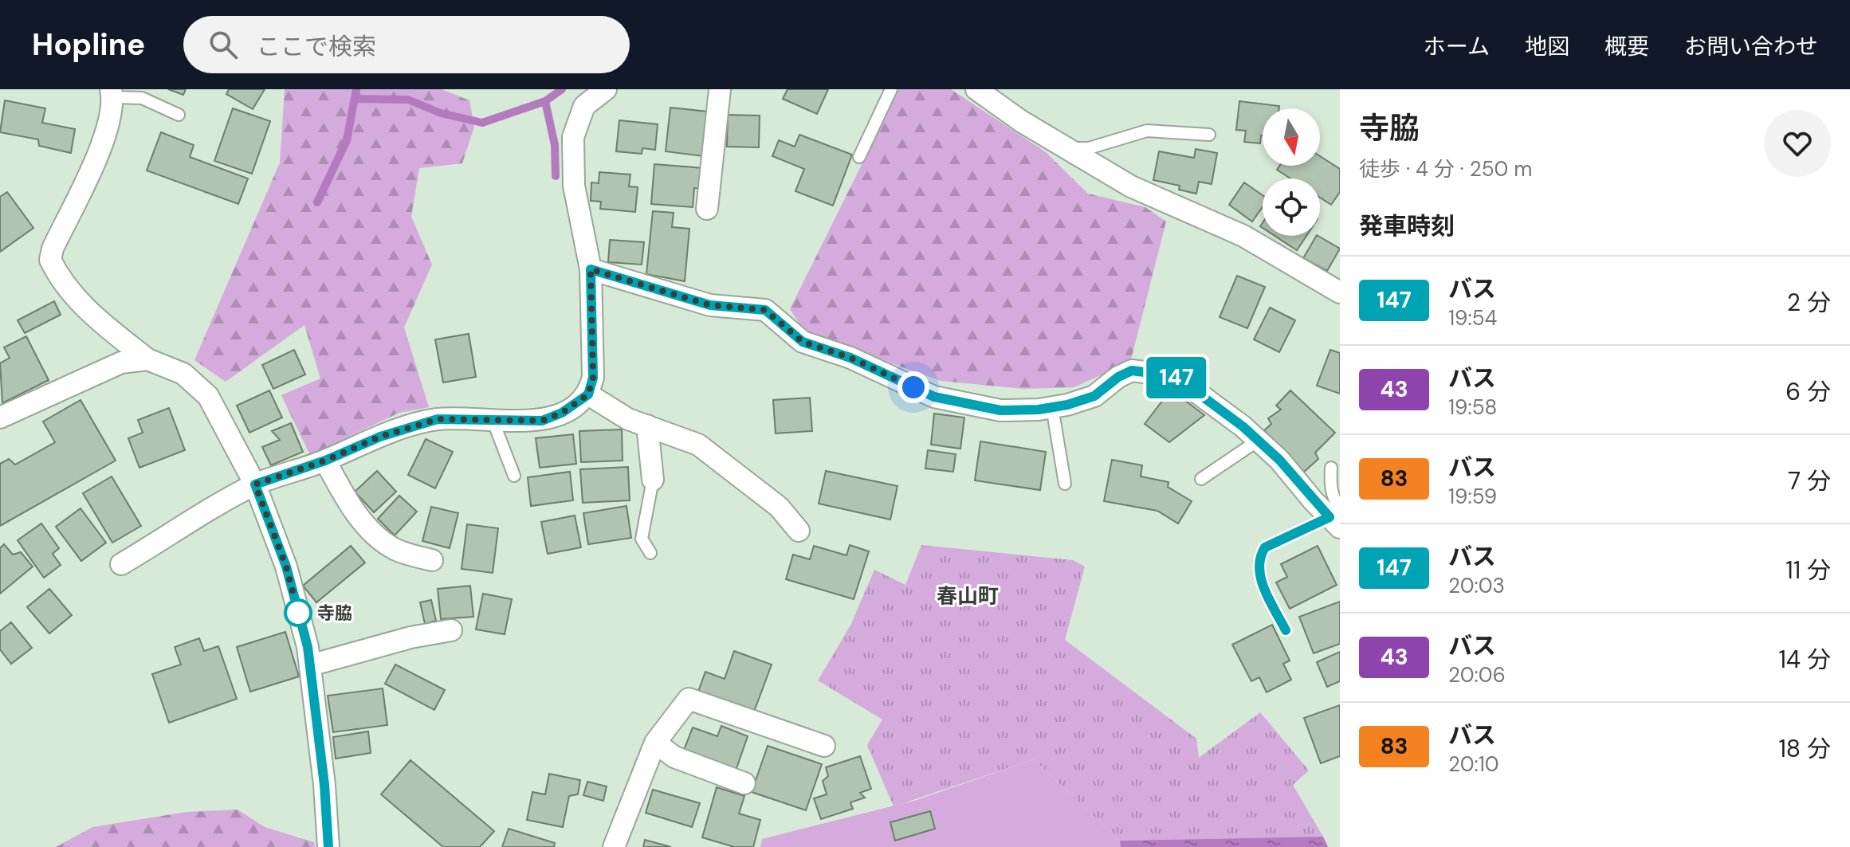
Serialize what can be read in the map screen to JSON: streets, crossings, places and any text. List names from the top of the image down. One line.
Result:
{"districts":["春山町"],"places":["寺脇"],"lines":["bus line 147"],"north":"bottom","page":{"header":"Hopline","search":"ここで検索","nav":["ホーム","地図","概要","お問い合わせ"],"on_map":"147","heading":[["寺脇","徒歩 · 4 分 · 250 m"],"発車時刻"],"list":[{"mark":"147","name":"バス","note":"19:54","value":"2 分"},{"mark":"43","name":"バス","note":"19:58","value":"6 分"},{"mark":"83","name":"バス","note":"19:59","value":"7 分"},{"mark":"147","name":"バス","note":"20:03","value":"11 分"},{"mark":"43","name":"バス","note":"20:06","value":"14 分"},{"mark":"83","name":"バス","note":"20:10","value":"18 分"}]}}
